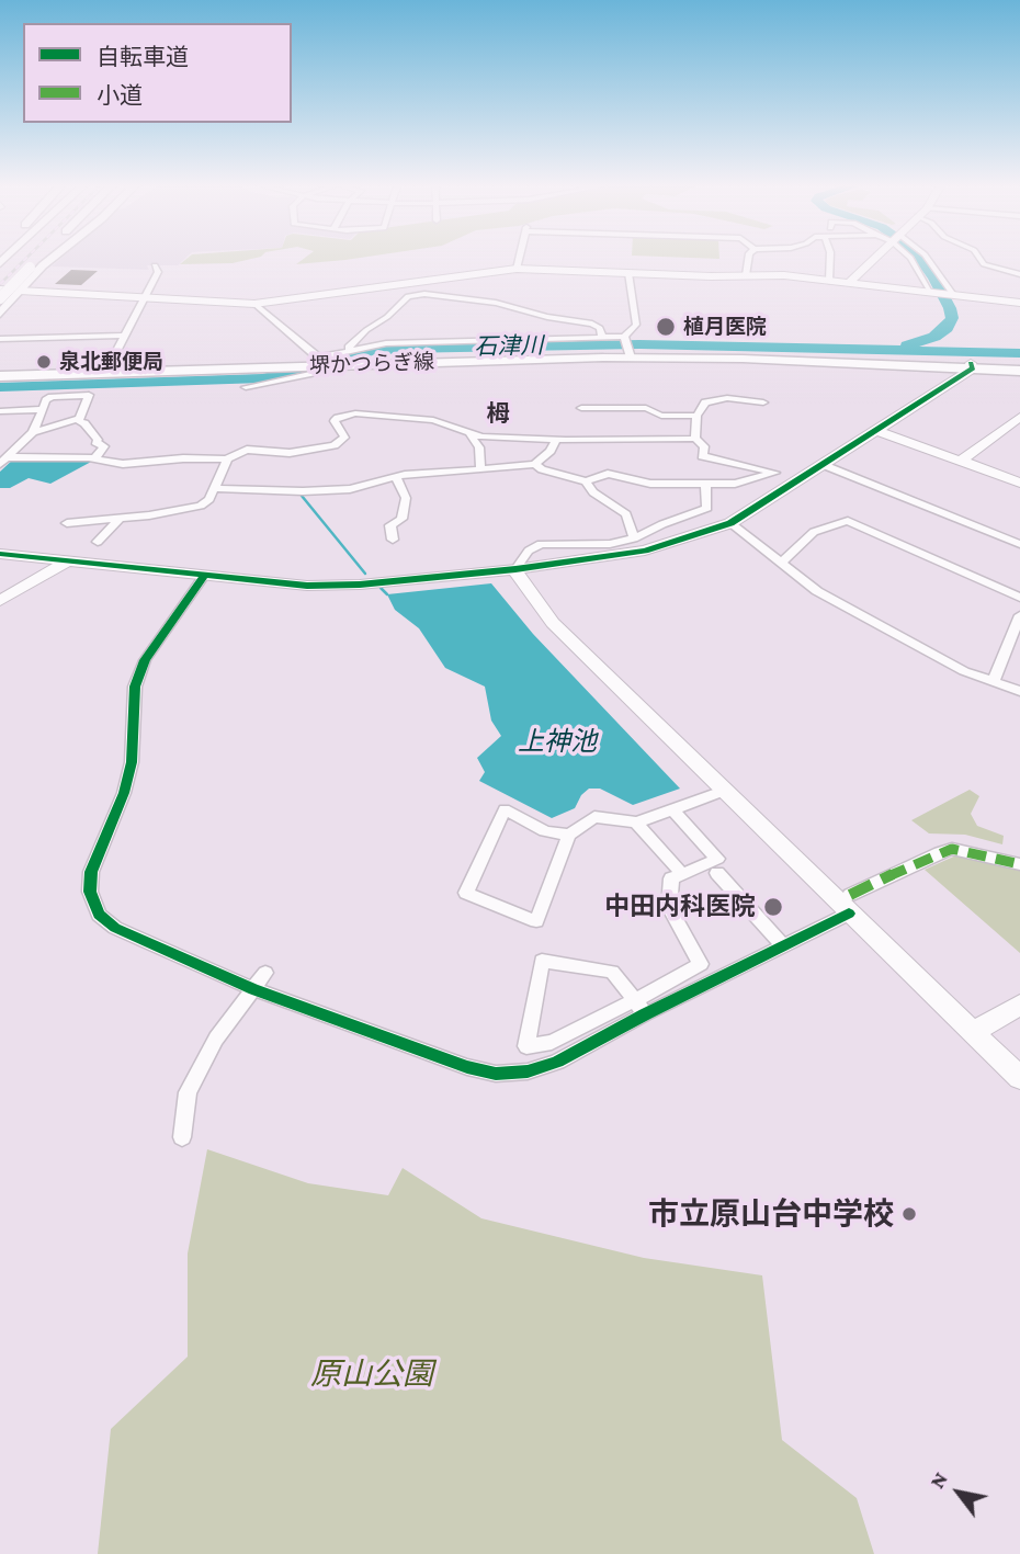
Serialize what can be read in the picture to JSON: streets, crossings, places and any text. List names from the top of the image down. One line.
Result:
{"streets":{"main road":["堺かつらぎ線"]},"districts":["栂"],"water":["石津川","上神池"],"parks":["原山公園"],"places":["植月医院","泉北郵便局","中田内科医院","市立原山台中学校"],"legend":["自転車道","小道"],"north":"top left"}
